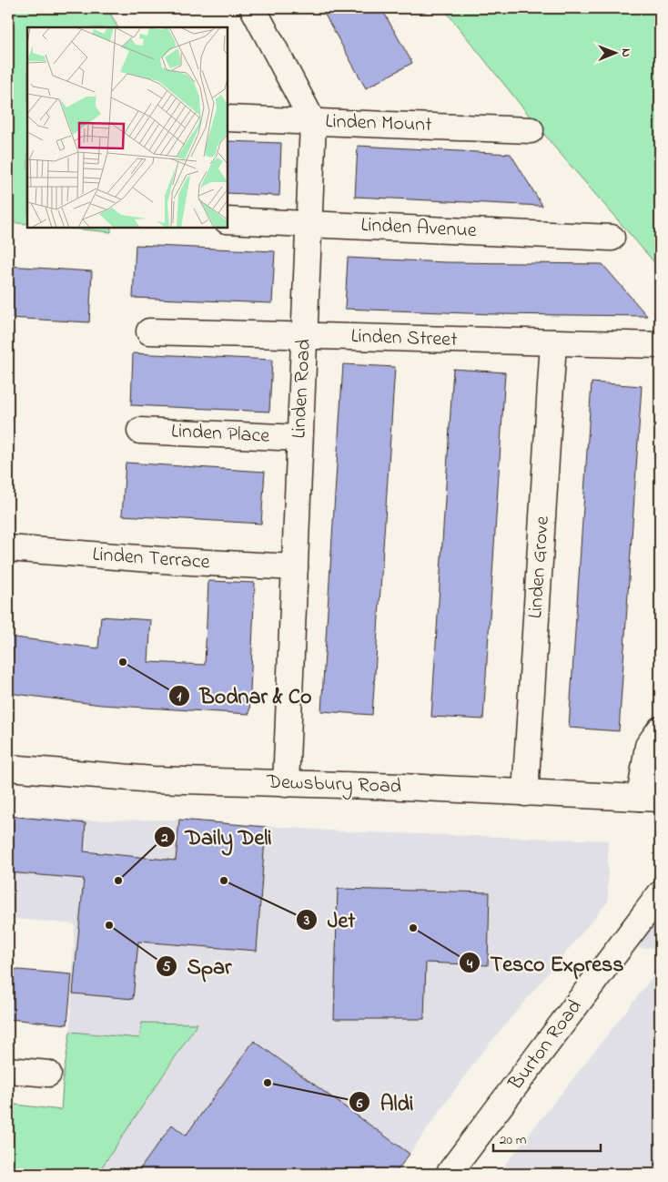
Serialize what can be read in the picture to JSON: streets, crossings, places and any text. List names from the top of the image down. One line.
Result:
{"streets":{"street":["Linden Mount","Linden Avenue","Linden Street","Linden Road","Linden Place","Linden Terrace","Linden Grove","Dewsbury Road","Burton Road"]},"crossings":[["Linden Mount","Linden Road"],["Linden Avenue","Linden Road"],["Linden Street","Linden Road"],["Linden Street","Linden Grove"],["Linden Road","Linden Place"],["Linden Road","Linden Terrace"],["Linden Road","Dewsbury Road"],["Linden Grove","Dewsbury Road"]],"places":["Bodnar & Co","Daily Deli","Jet","Spar","Tesco Express","Aldi"],"scale_bar":"20 m","north":"right"}
